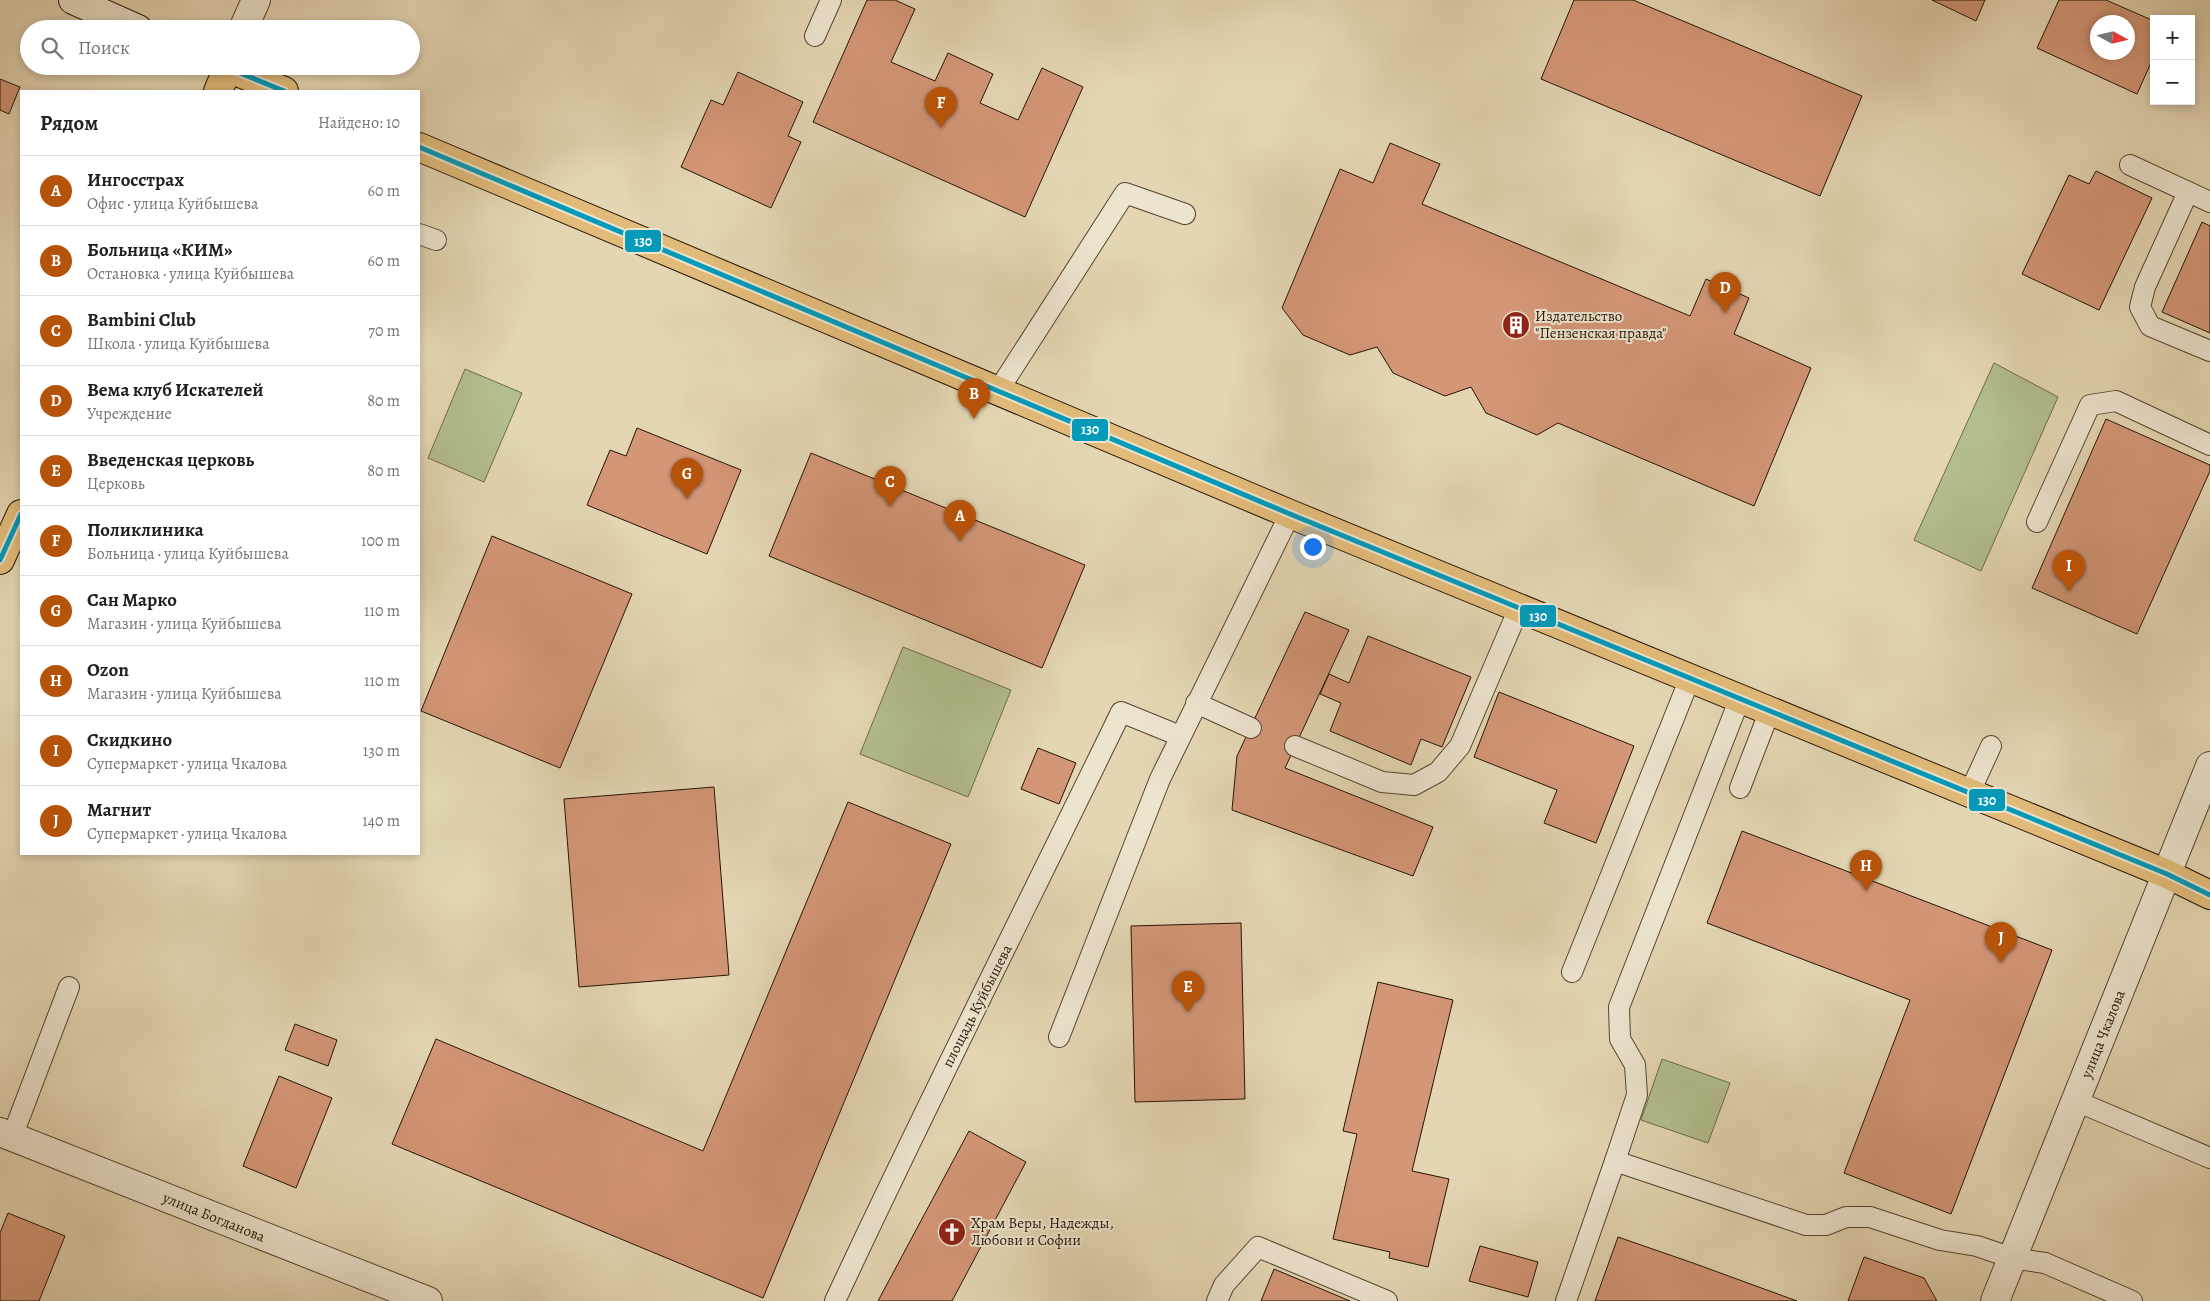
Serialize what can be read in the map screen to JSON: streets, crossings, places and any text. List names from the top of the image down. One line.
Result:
{"streets":{"street":["улица Чкалова","улица Богданова"],"lane":["площадь Куйбышева"]},"places":{"building":["Издательство \"Пензенская правда\""],"church":["Храм Веры, Надежды, Любови и Софии"]},"lines":["transit line 130"],"north":"right","page":{"map_buttons":["+","−"],"search":"Поиск","pins":["F","D","B","G","C","A","I","H","J","E"],"heading":["Рядом","Найдено: 10"],"list":[{"mark":"A","name":"Ингосстрах","note":"Офис · улица Куйбышева","value":"60 m"},{"mark":"B","name":"Больница «КИМ»","note":"Остановка · улица Куйбышева","value":"60 m"},{"mark":"C","name":"Bambini Club","note":"Школа · улица Куйбышева","value":"70 m"},{"mark":"D","name":"Вема клуб Искателей","note":"Учреждение","value":"80 m"},{"mark":"E","name":"Введенская церковь","note":"Церковь","value":"80 m"},{"mark":"F","name":"Поликлиника","note":"Больница · улица Куйбышева","value":"100 m"},{"mark":"G","name":"Сан Марко","note":"Магазин · улица Куйбышева","value":"110 m"},{"mark":"H","name":"Ozon","note":"Магазин · улица Куйбышева","value":"110 m"},{"mark":"I","name":"Скидкино","note":"Супермаркет · улица Чкалова","value":"130 m"},{"mark":"J","name":"Магнит","note":"Супермаркет · улица Чкалова","value":"140 m"}]}}
